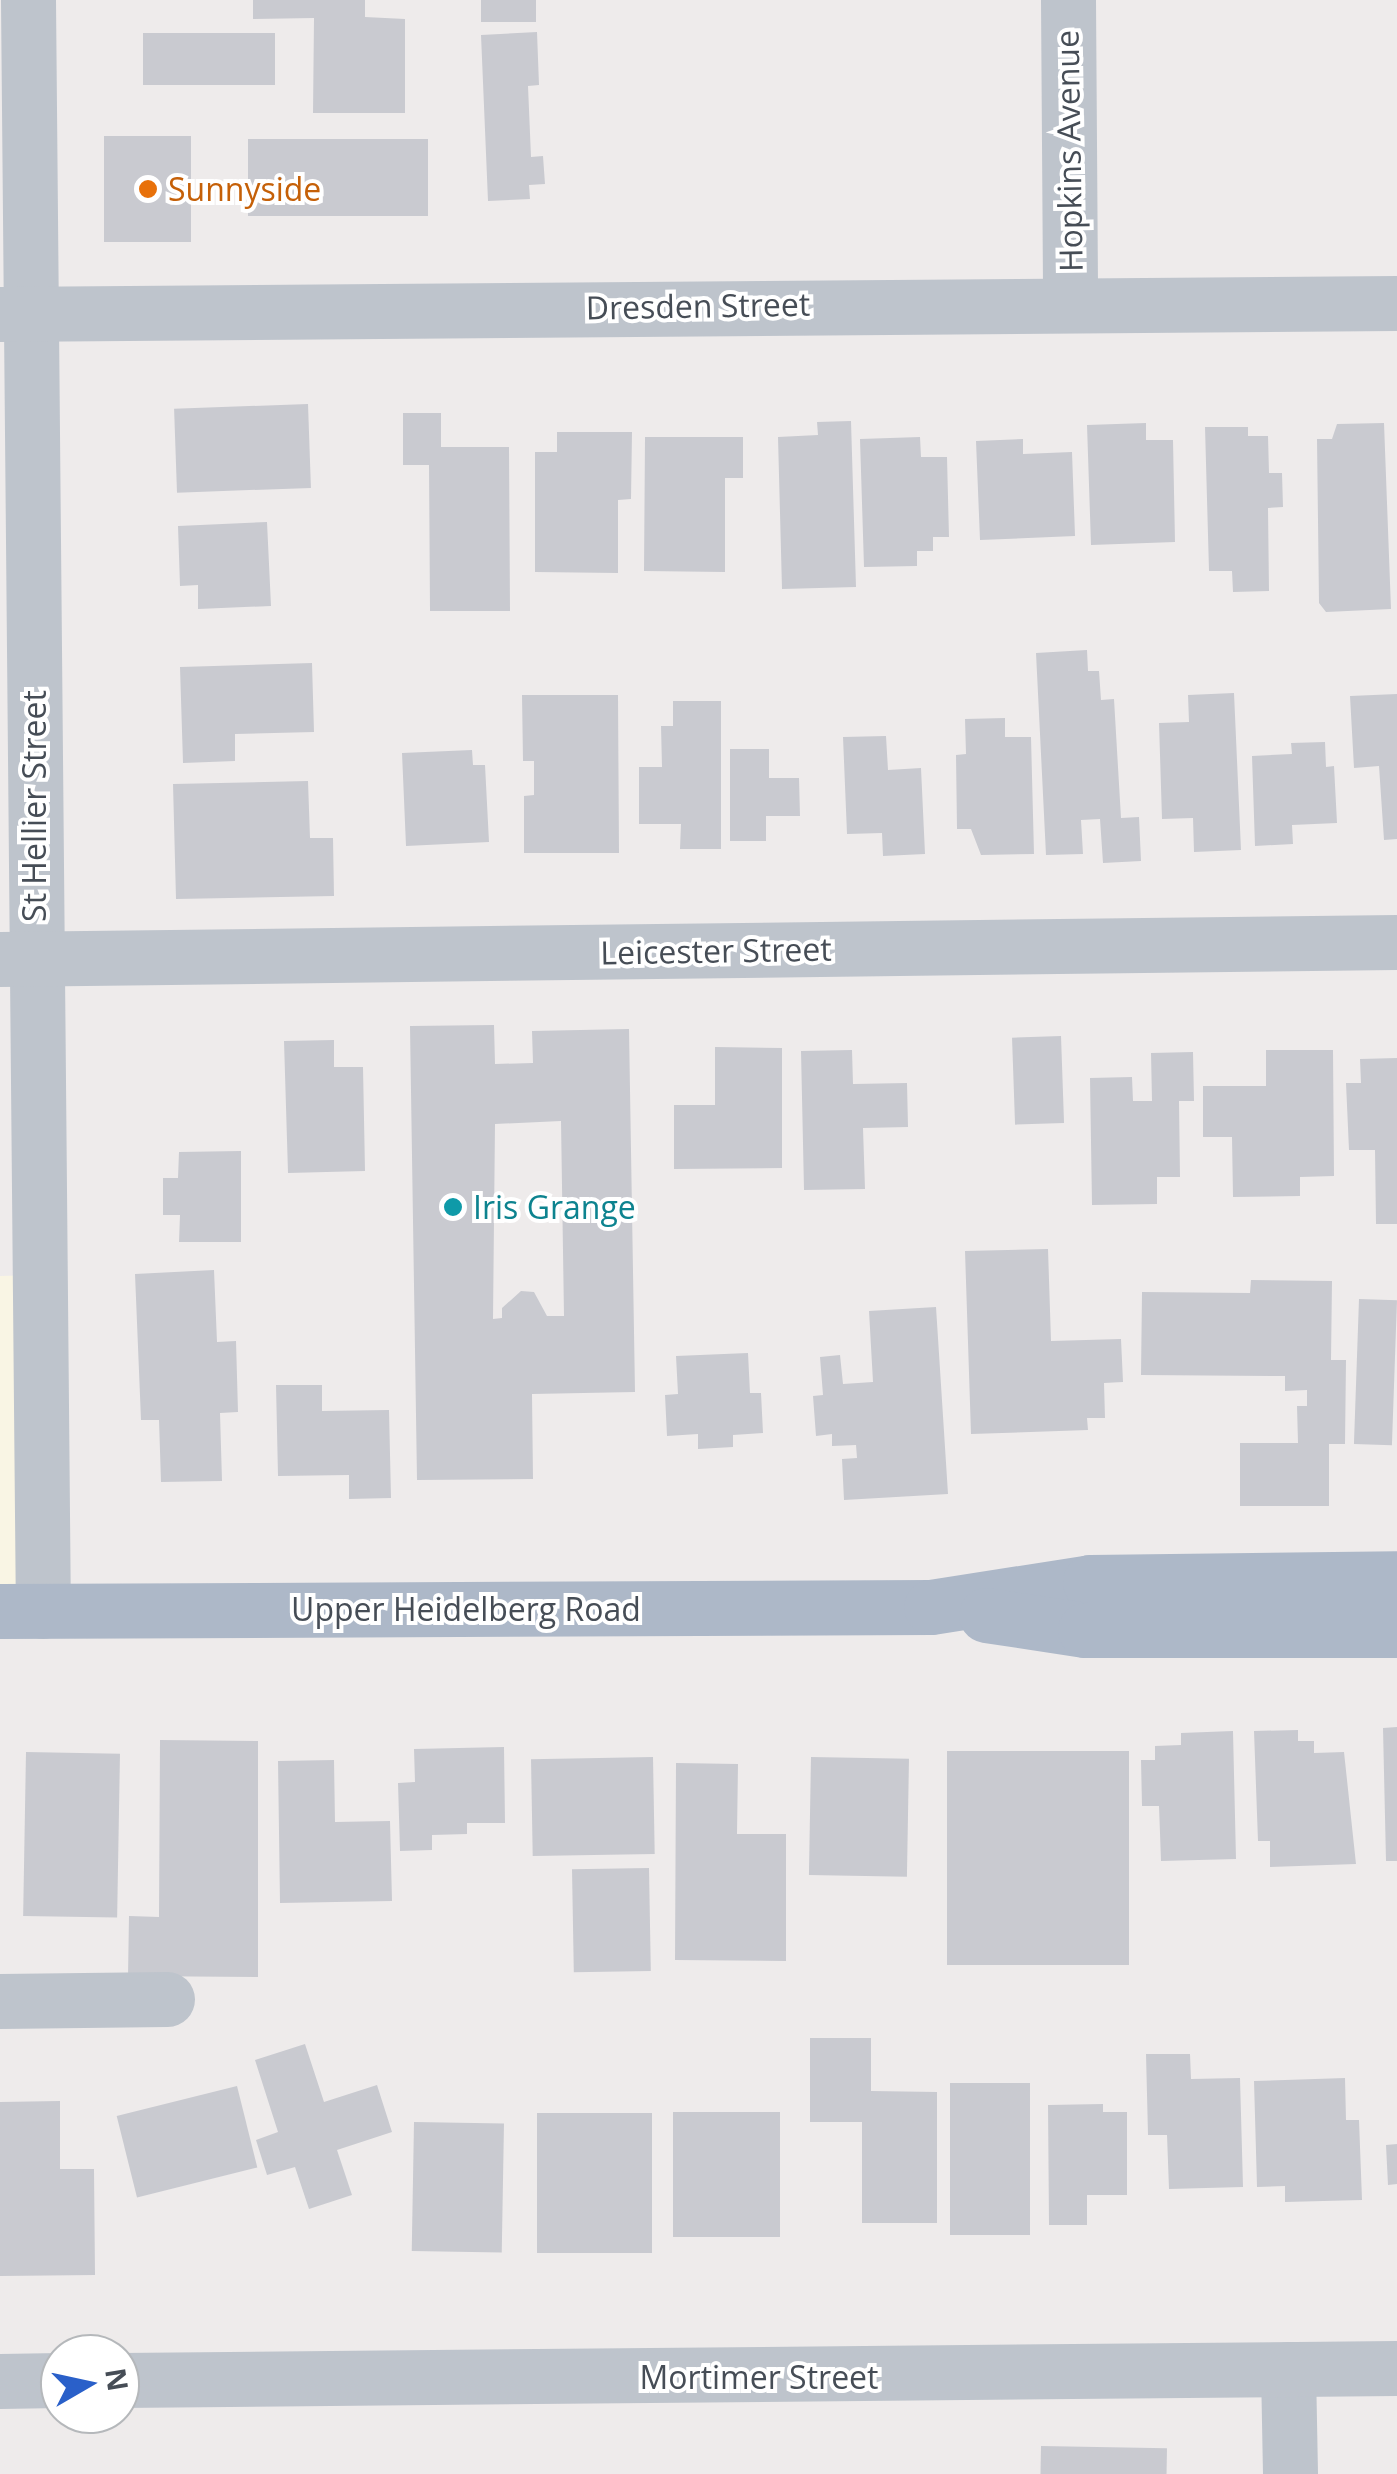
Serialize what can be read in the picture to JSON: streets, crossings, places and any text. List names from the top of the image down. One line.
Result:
{"streets":{"main road":["Upper Heidelberg Road"],"street":["Hopkins Avenue","Dresden Street","St Hellier Street","Leicester Street","Mortimer Street"]},"crossings":[["Hopkins Avenue","Dresden Street"],["Dresden Street","St Hellier Street"],["St Hellier Street","Leicester Street"],["St Hellier Street","Upper Heidelberg Road"]],"places":["Sunnyside","Iris Grange"],"north":"right"}
